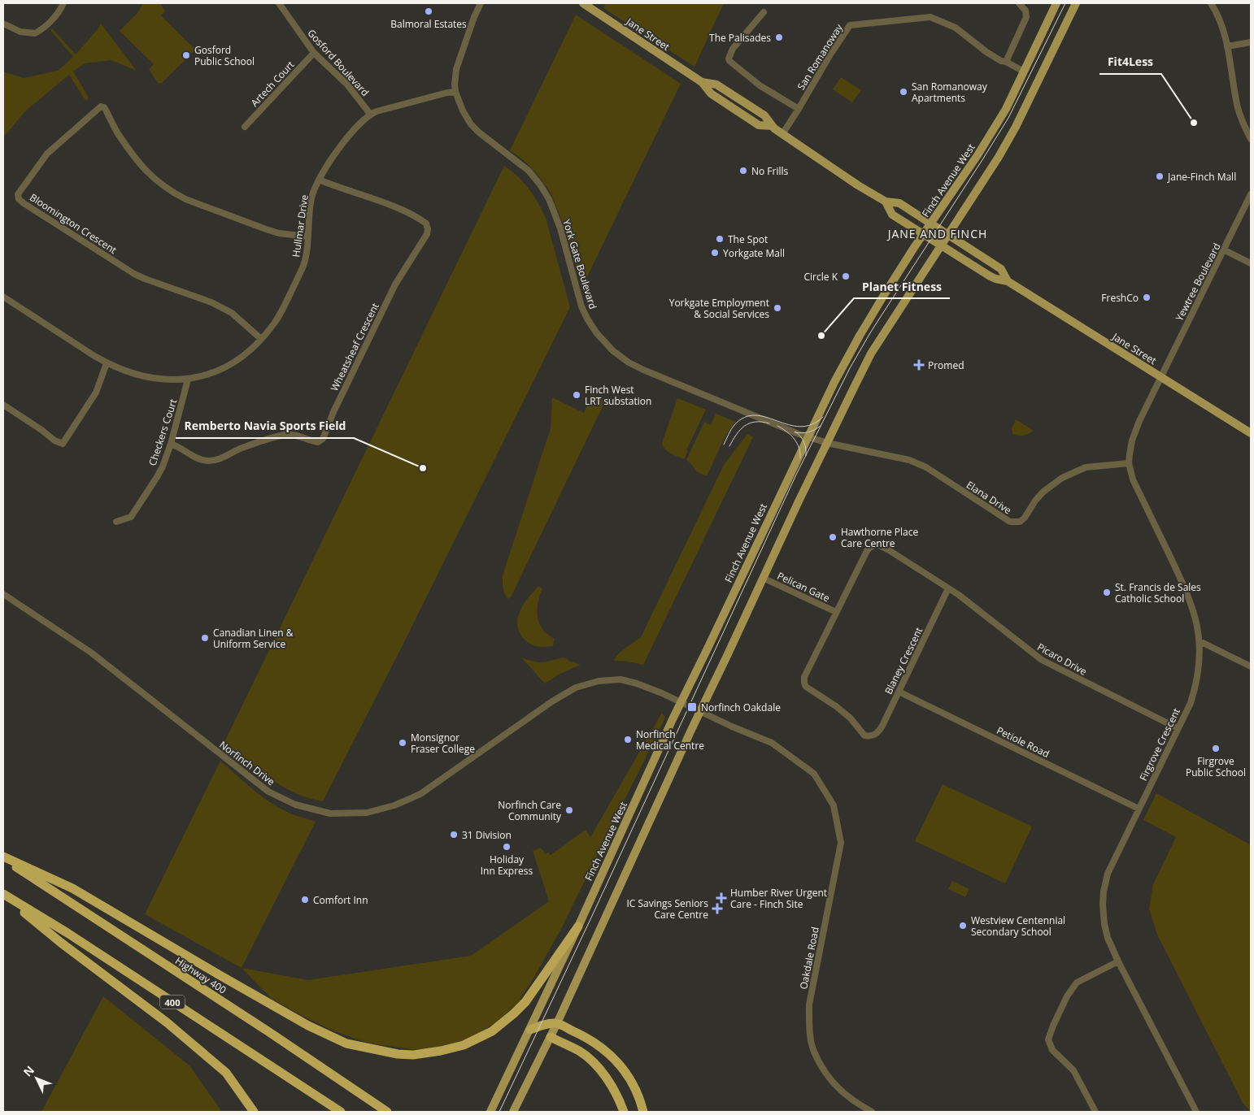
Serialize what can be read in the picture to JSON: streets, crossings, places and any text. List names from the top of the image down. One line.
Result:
{"streets":{"highway":["Highway 400","400"],"main road":["Jane Street","Finch Avenue West"],"street":["San Romanoway","Gosford Boulevard","Artech Court","Bloomington Crescent","Hullmar Drive","York Gate Boulevard","Yewtree Boulevard","Wheatsheaf Crescent","Checkers Court","Elana Drive","Pelican Gate","Picaro Drive","Blaney Crescent","Petiole Road","Firgrove Crescent","Norfinch Drive","Oakdale Road"]},"crossings":[["Jane Street","San Romanoway"],["Jane Street","Finch Avenue West"],["Jane Street","Yewtree Boulevard"],["Jane Street","Firgrove Crescent"],["San Romanoway","Finch Avenue West"],["Gosford Boulevard","Artech Court"],["Gosford Boulevard","Hullmar Drive"],["Finch Avenue West","York Gate Boulevard"],["Finch Avenue West","Norfinch Drive"],["Bloomington Crescent","Hullmar Drive"],["Hullmar Drive","Wheatsheaf Crescent"],["Hullmar Drive","Checkers Court"],["York Gate Boulevard","Elana Drive"],["Yewtree Boulevard","Firgrove Crescent"],["Wheatsheaf Crescent","Checkers Court"],["Elana Drive","Firgrove Crescent"],["Pelican Gate","Blaney Crescent"],["Picaro Drive","Blaney Crescent"],["Picaro Drive","Firgrove Crescent"],["Blaney Crescent","Petiole Road"],["Petiole Road","Firgrove Crescent"],["Norfinch Drive","Oakdale Road"]],"districts":["JANE AND FINCH"],"places":{"other":["Balmoral Estates","The Palisades","Gosford Public School","San Romanoway Apartments","Fit4Less","No Frills","Jane-Finch Mall","The Spot","Yorkgate Mall","Circle K","FreshCo","Yorkgate Employment & Social Services","Planet Fitness","Finch West LRT substation","Remberto Navia Sports Field","Hawthorne Place Care Centre","St. Francis de Sales Catholic School","Canadian Linen & Uniform Service","Norfinch Medical Centre","Monsignor Fraser College","Firgrove Public School","Norfinch Care Community","31 Division","Holiday Inn Express","Comfort Inn","Westview Centennial Secondary School"],"health":["Promed","Humber River Urgent Care - Finch Site","IC Savings Seniors Care Centre"],"transit":["Norfinch Oakdale"]},"north":"top left"}
